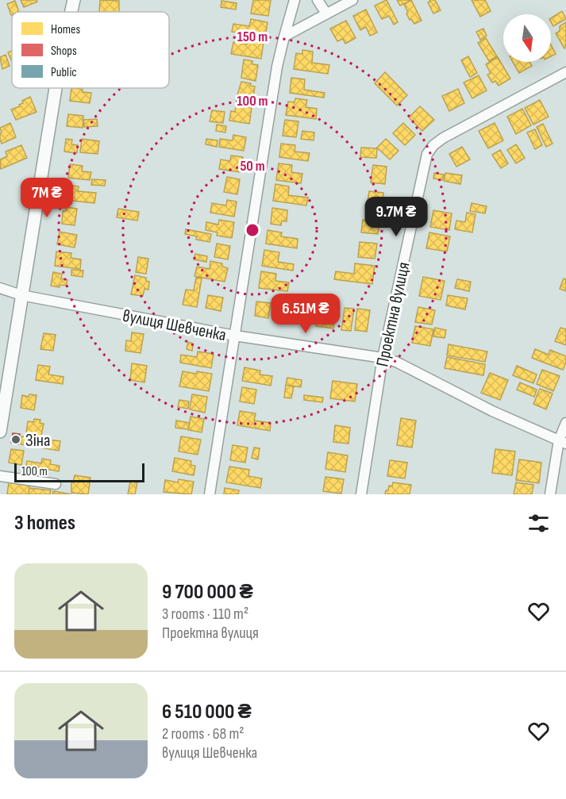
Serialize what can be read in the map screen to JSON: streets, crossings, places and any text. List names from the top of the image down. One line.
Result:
{"streets":{"street":["Проектна вулиця","вулиця Шевченка"]},"crossings":[["Проектна вулиця","вулиця Шевченка"]],"places":["Зіна"],"legend":["Homes","Shops","Public"],"scale_bar":"100 m","north":"bottom","page":{"price":["7M ₴","9.7M ₴","6.51M ₴"],"scale":"100 m","heading":"3 homes","list":[{"name":"9 700 000 ₴","note":"3 rooms · 110 m² · Проектна вулиця"},{"name":"6 510 000 ₴","note":"2 rooms · 68 m² · вулиця Шевченка"}]},"rings":["150 m","100 m","50 m"]}
